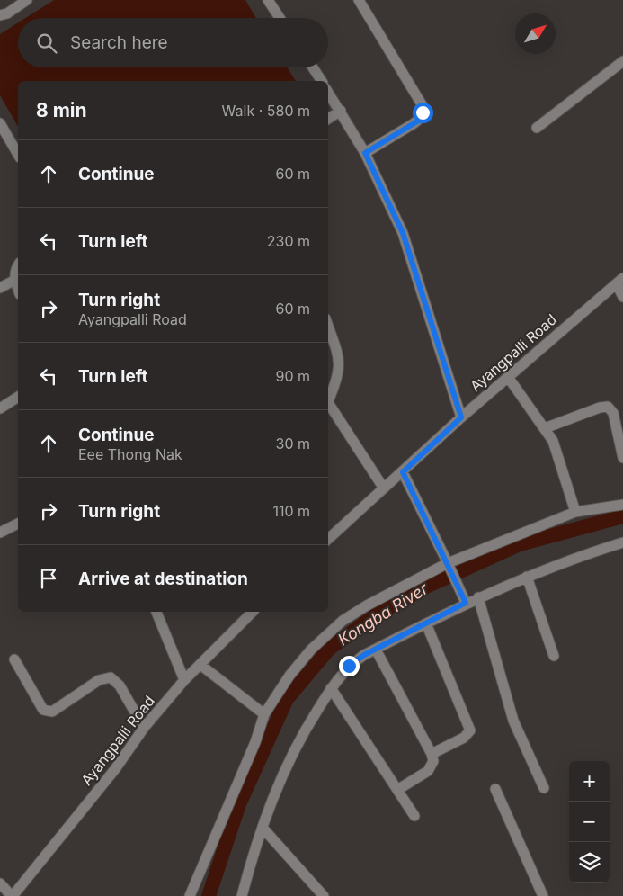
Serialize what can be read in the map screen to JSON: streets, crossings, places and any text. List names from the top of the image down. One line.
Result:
{"streets":{"street":["Ayangpalli Road"]},"water":["Kongba River"],"north":"top right","page":{"search":"Search here","heading":["8 min","Walk · 580 m"],"list":[["Continue","60 m"],["Turn left","230 m"],["Turn right","Ayangpalli Road","60 m"],["Turn left","90 m"],["Continue","Eee Thong Nak","30 m"],["Turn right","110 m"],"Arrive at destination"],"map_buttons":["+","−"]}}
